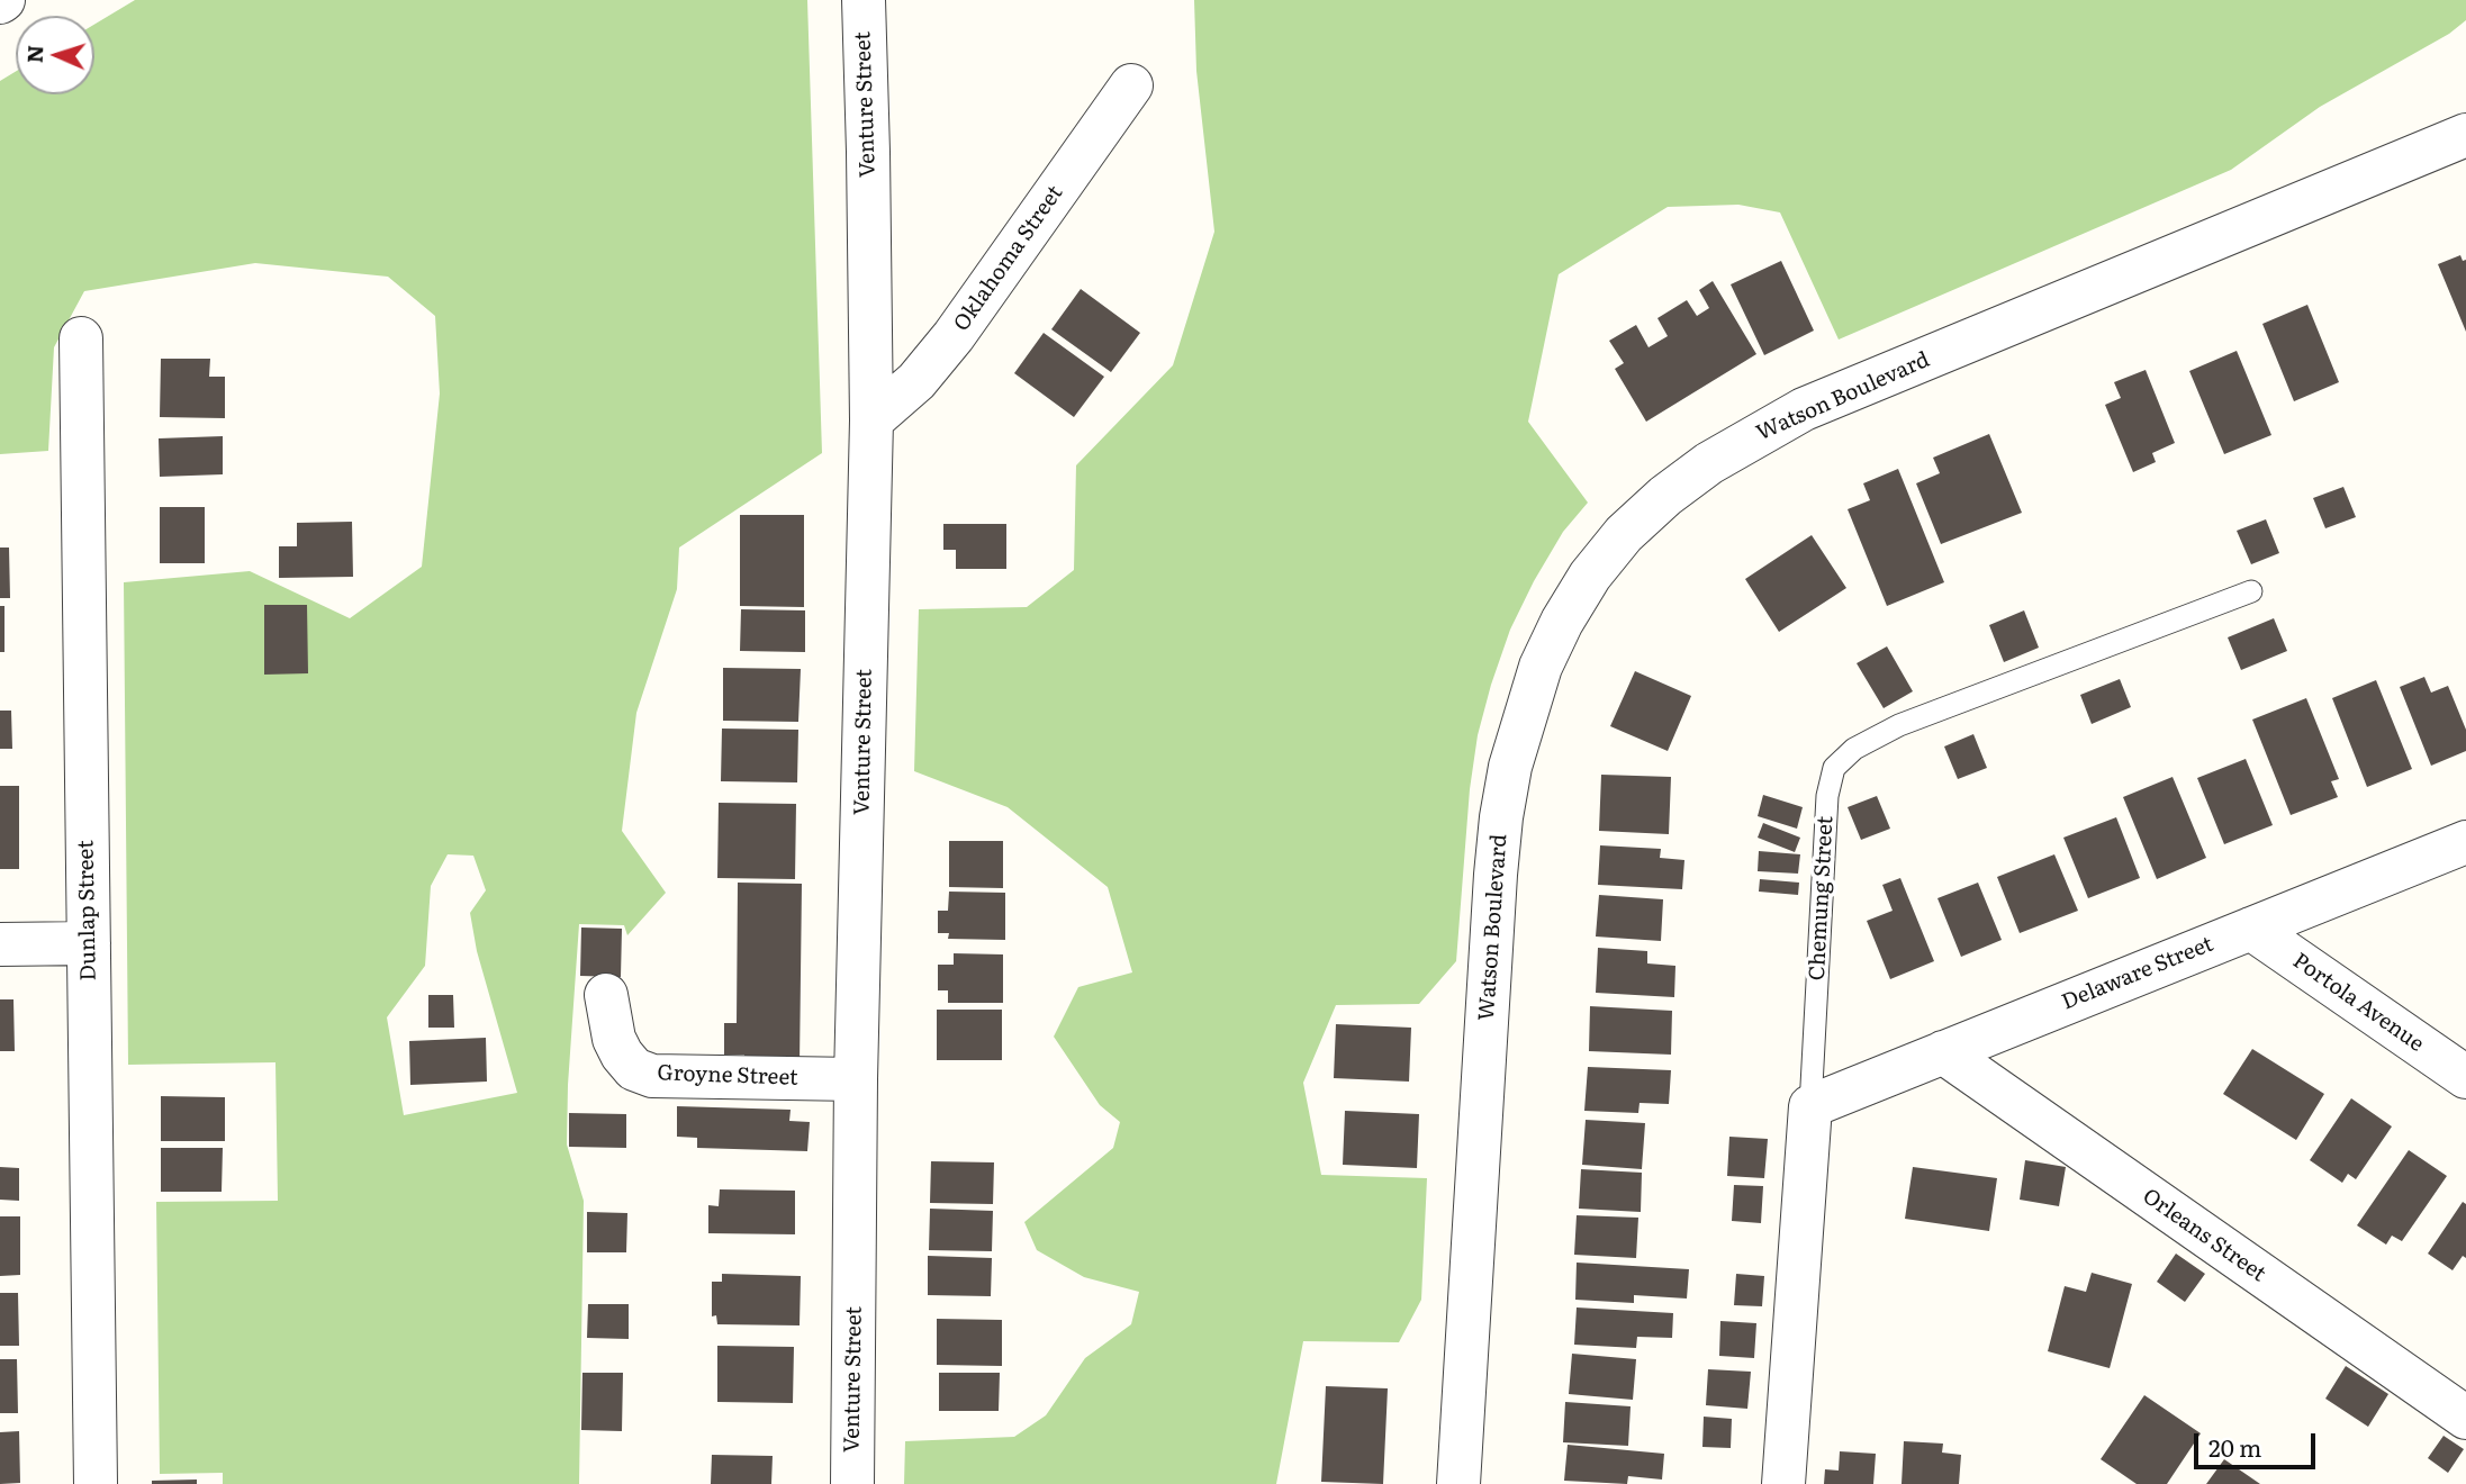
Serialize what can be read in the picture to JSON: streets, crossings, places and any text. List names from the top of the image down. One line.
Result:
{"streets":{"street":["Venture Street","Oklahoma Street","Watson Boulevard","Chemung Street","Dunlap Street","Delaware Street","Portola Avenue","Groyne Street","Orleans Street"]},"crossings":[["Venture Street","Oklahoma Street"],["Venture Street","Groyne Street"],["Chemung Street","Delaware Street"],["Delaware Street","Portola Avenue"],["Delaware Street","Orleans Street"]],"scale_bar":"20 m","north":"left"}
